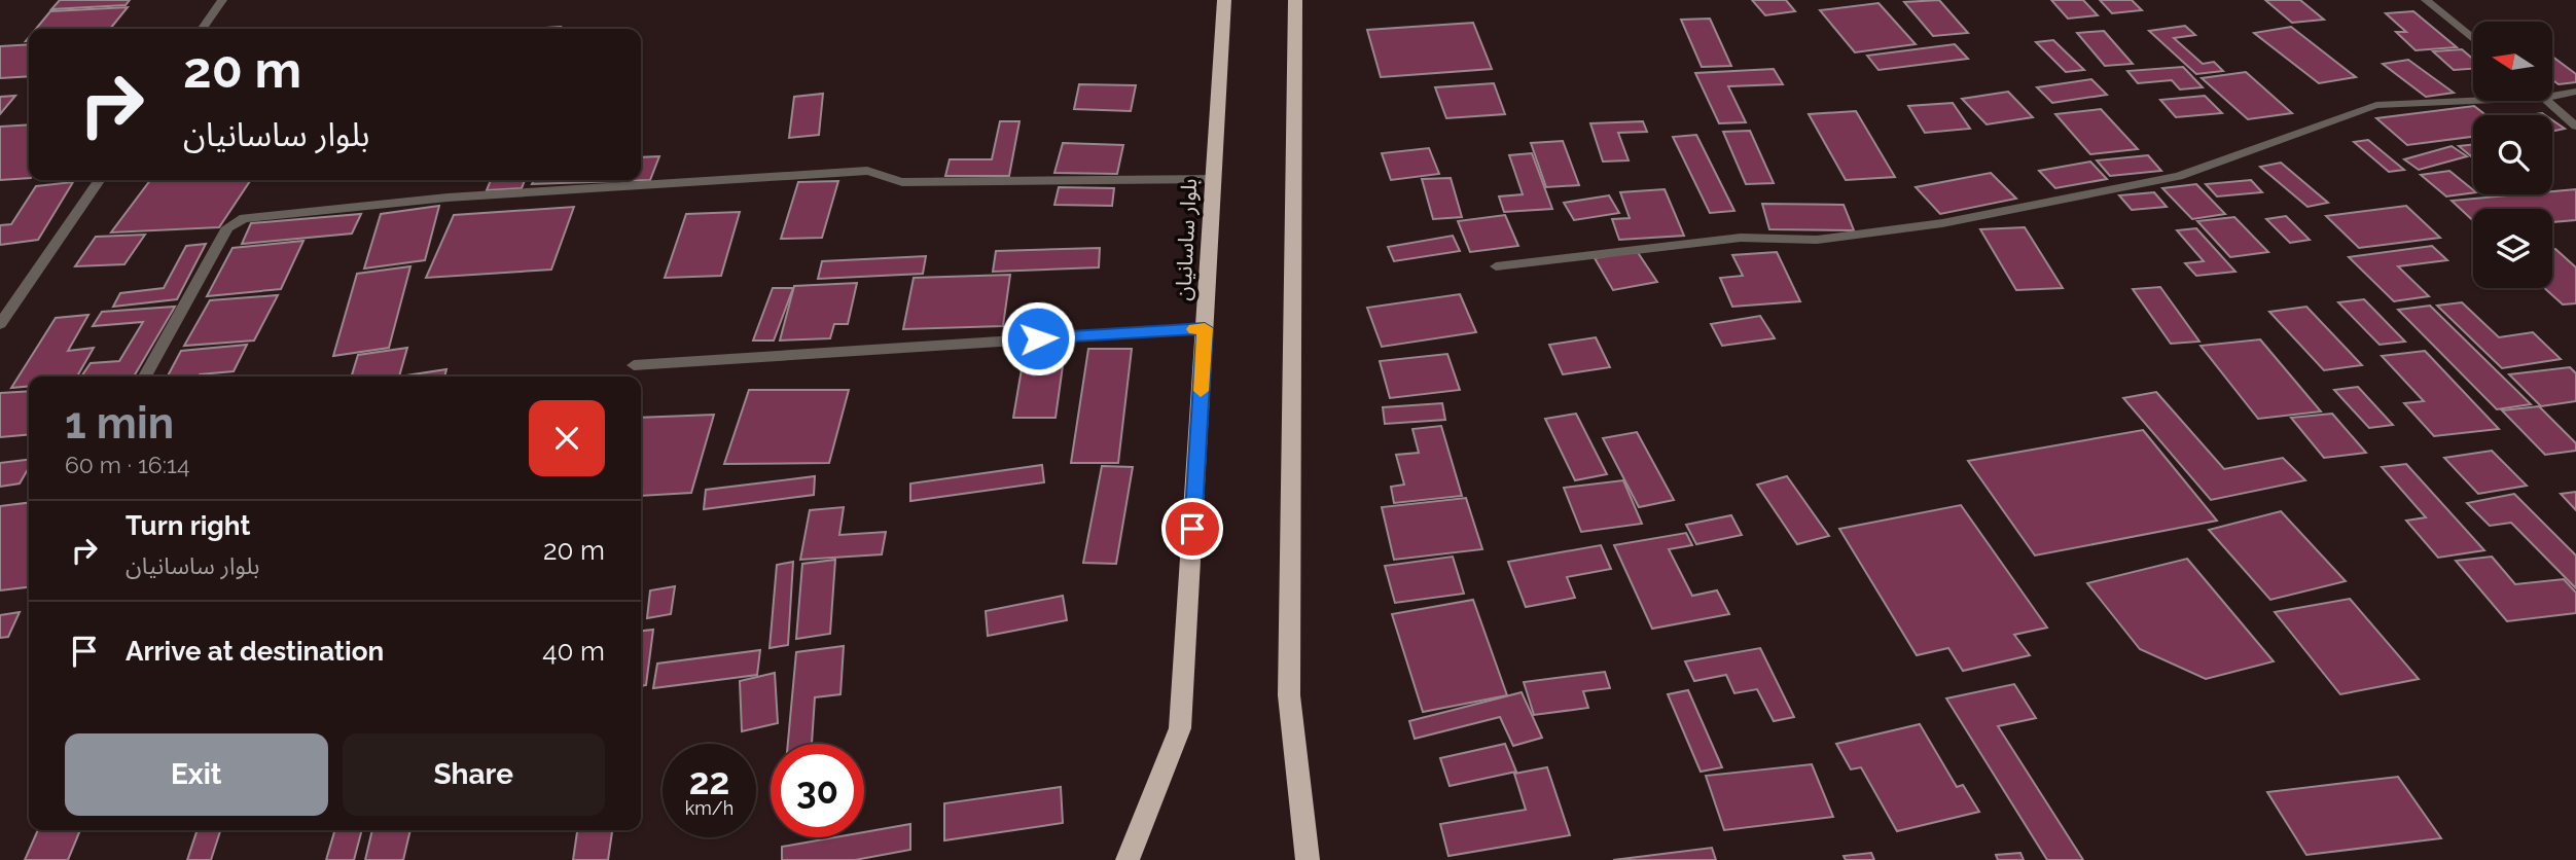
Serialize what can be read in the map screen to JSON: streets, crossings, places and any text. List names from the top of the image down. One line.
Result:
{"streets":{"highway":["بلوار ساسانیان"]},"north":"left","page":{"turn":["20 m","بلوار ساسانیان"],"heading":["1 min","60 m · 16:14"],"list":[{"name":"Turn right","note":"بلوار ساسانیان","value":"20 m"},{"name":"Arrive at destination","value":"40 m"}],"buttons":["Exit","Share"],"speed":"22 km/h","limit":"30"}}
